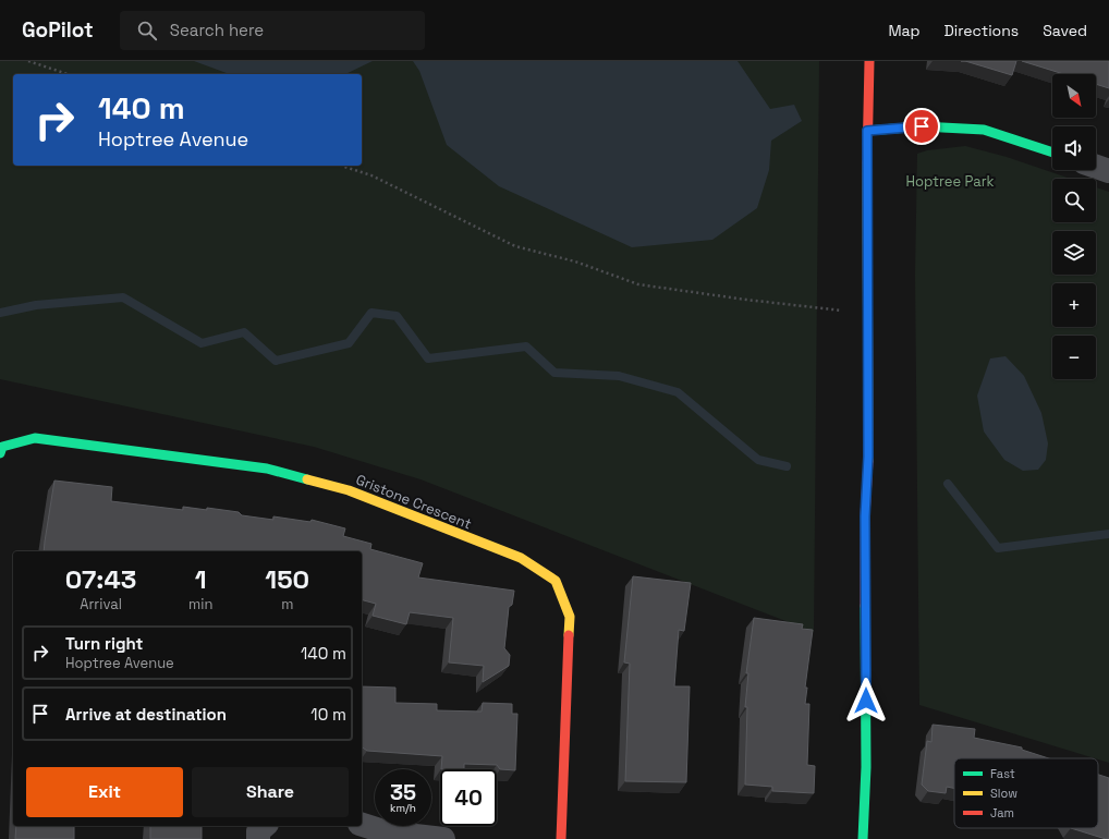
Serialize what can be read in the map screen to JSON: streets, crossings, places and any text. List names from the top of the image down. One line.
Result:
{"streets":{"street":["Gristone Crescent"]},"parks":["Hoptree Park"],"legend":["Fast","Slow","Jam"],"north":"bottom right","page":{"header":"GoPilot","search":"Search here","nav":["Map","Directions","Saved"],"map_buttons":["+","−"],"turn":["140 m","Hoptree Avenue"],"eta":["07:43","Arrival","1","min","150","m"],"list":[{"name":"Turn right","note":"Hoptree Avenue","value":"140 m"},{"name":"Arrive at destination","value":"10 m"}],"buttons":["Exit","Share"],"speed":"35 km/h","limit":"40"}}
